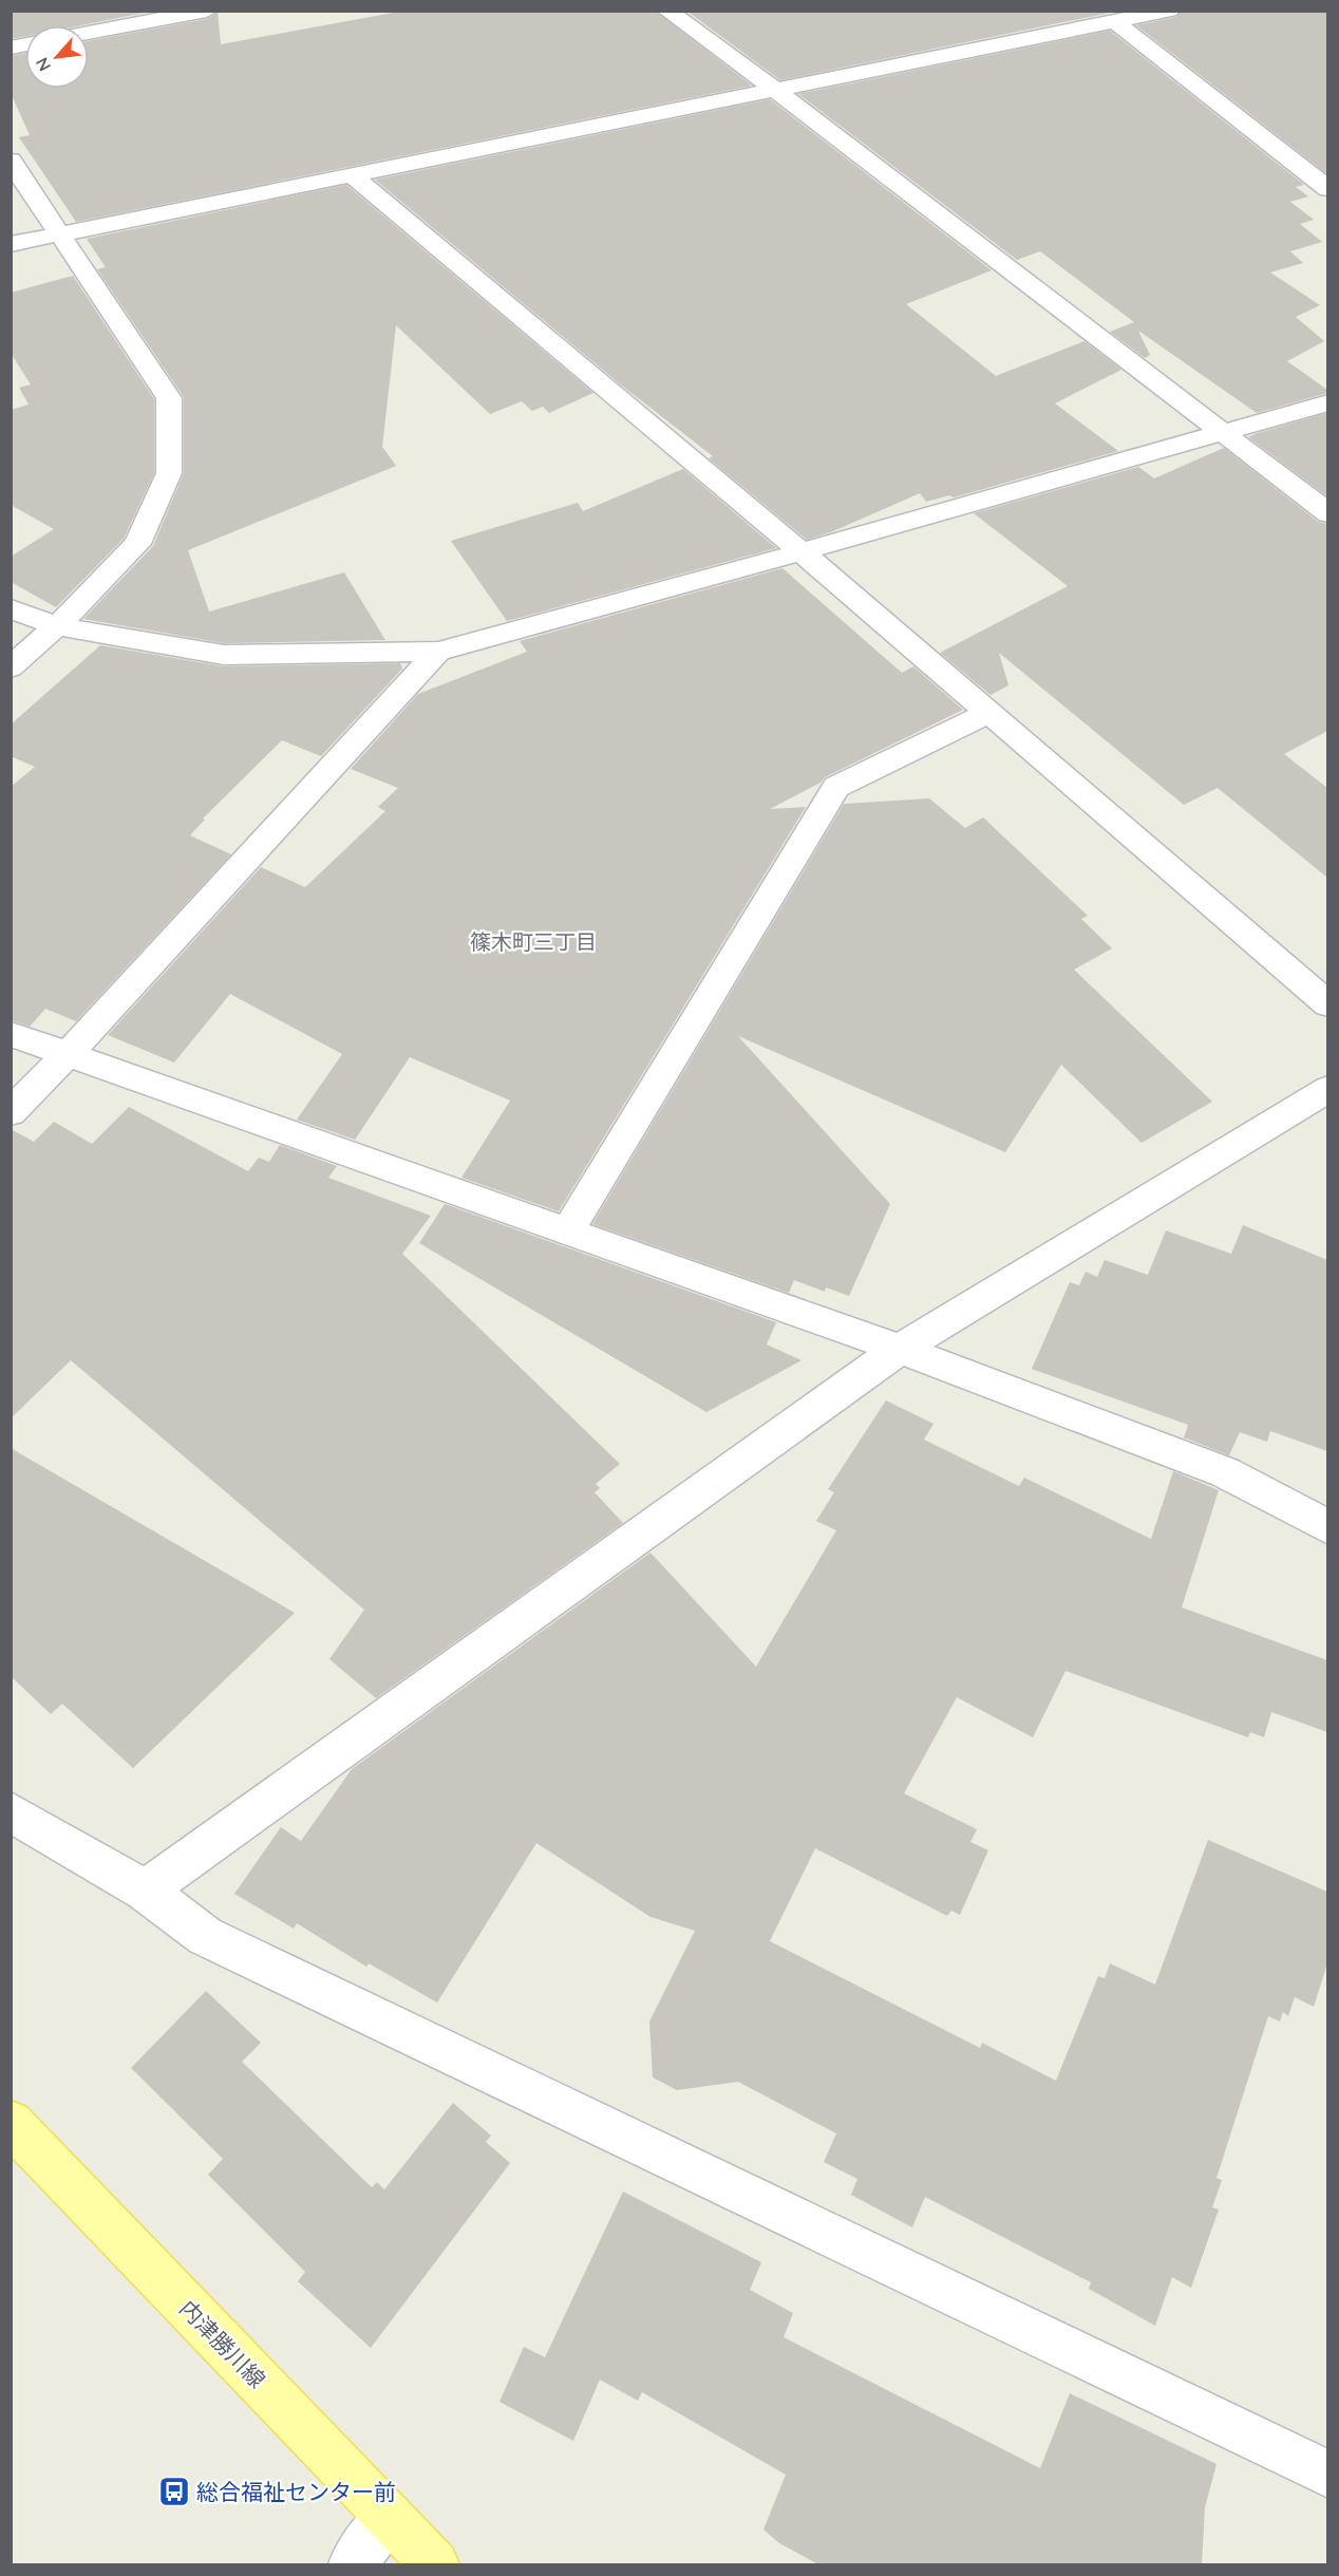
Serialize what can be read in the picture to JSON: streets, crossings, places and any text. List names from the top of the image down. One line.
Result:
{"streets":{"main road":["内津勝川線"]},"districts":["篠木町三丁目"],"places":{"bus stop":["総合福祉センター前"]},"north":"bottom left"}
